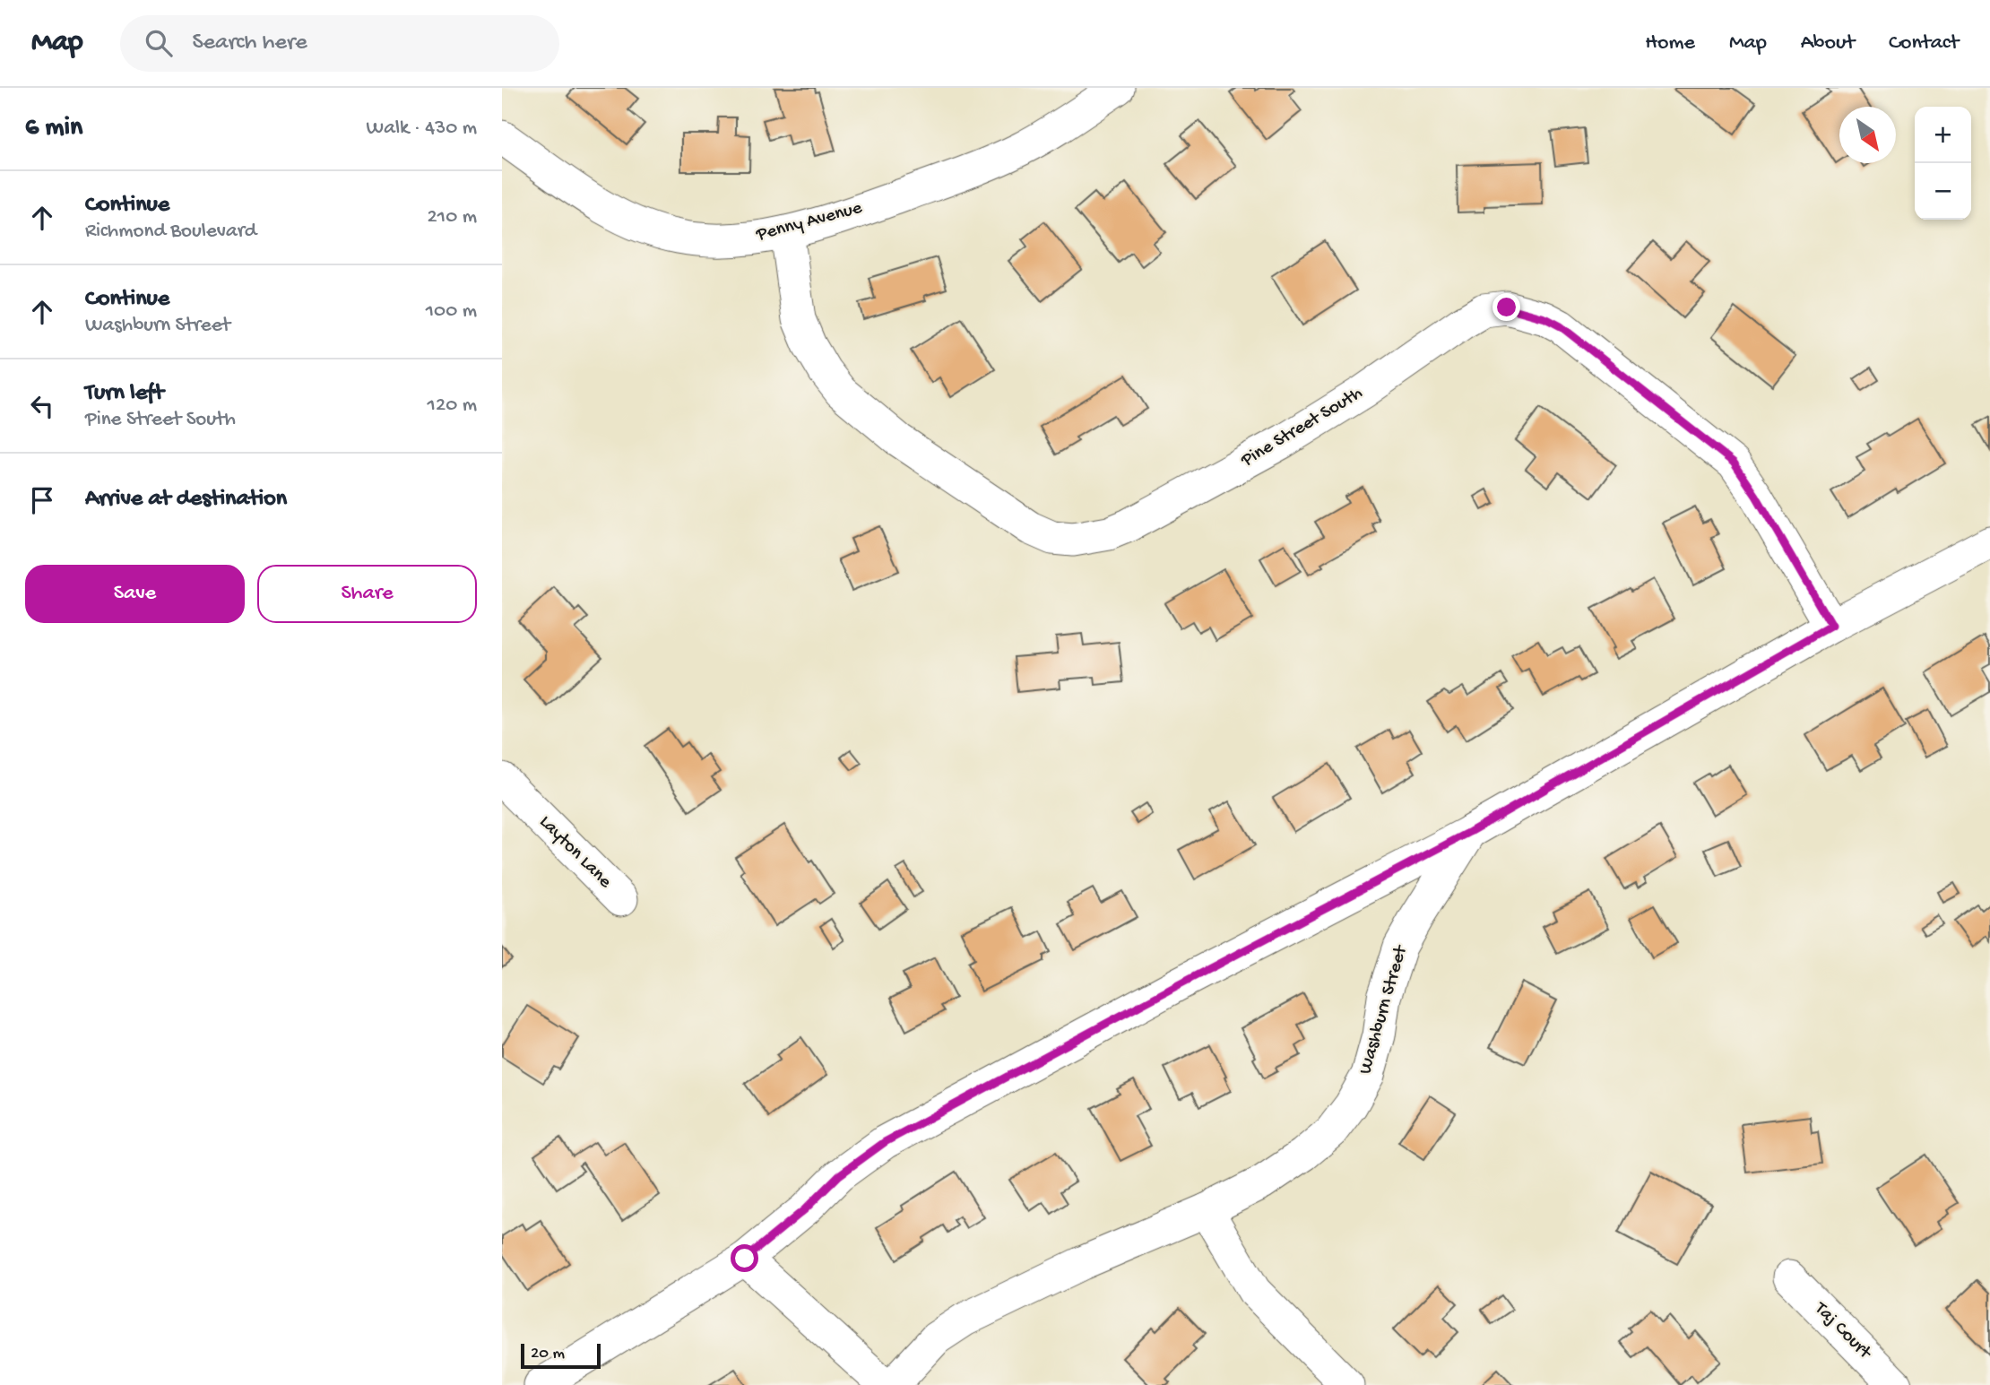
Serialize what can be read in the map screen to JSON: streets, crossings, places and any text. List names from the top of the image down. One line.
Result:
{"streets":{"street":["Penny Avenue","Pine Street South","Layton Lane","Washburn Street","Taj Court"]},"crossings":[["Penny Avenue","Pine Street South"],["Pine Street South","Washburn Street"]],"scale_bar":"20 m","north":"bottom right","page":{"header":"Map","search":"Search here","nav":["Home","Map","About","Contact"],"heading":["6 min","Walk · 430 m"],"map_buttons":["+","−"],"list":[["Continue","Richmond Boulevard","210 m"],["Continue","Washburn Street","100 m"],["Turn left","Pine Street South","120 m"],"Arrive at destination"],"buttons":["Save","Share"],"scale":"20 m"}}
